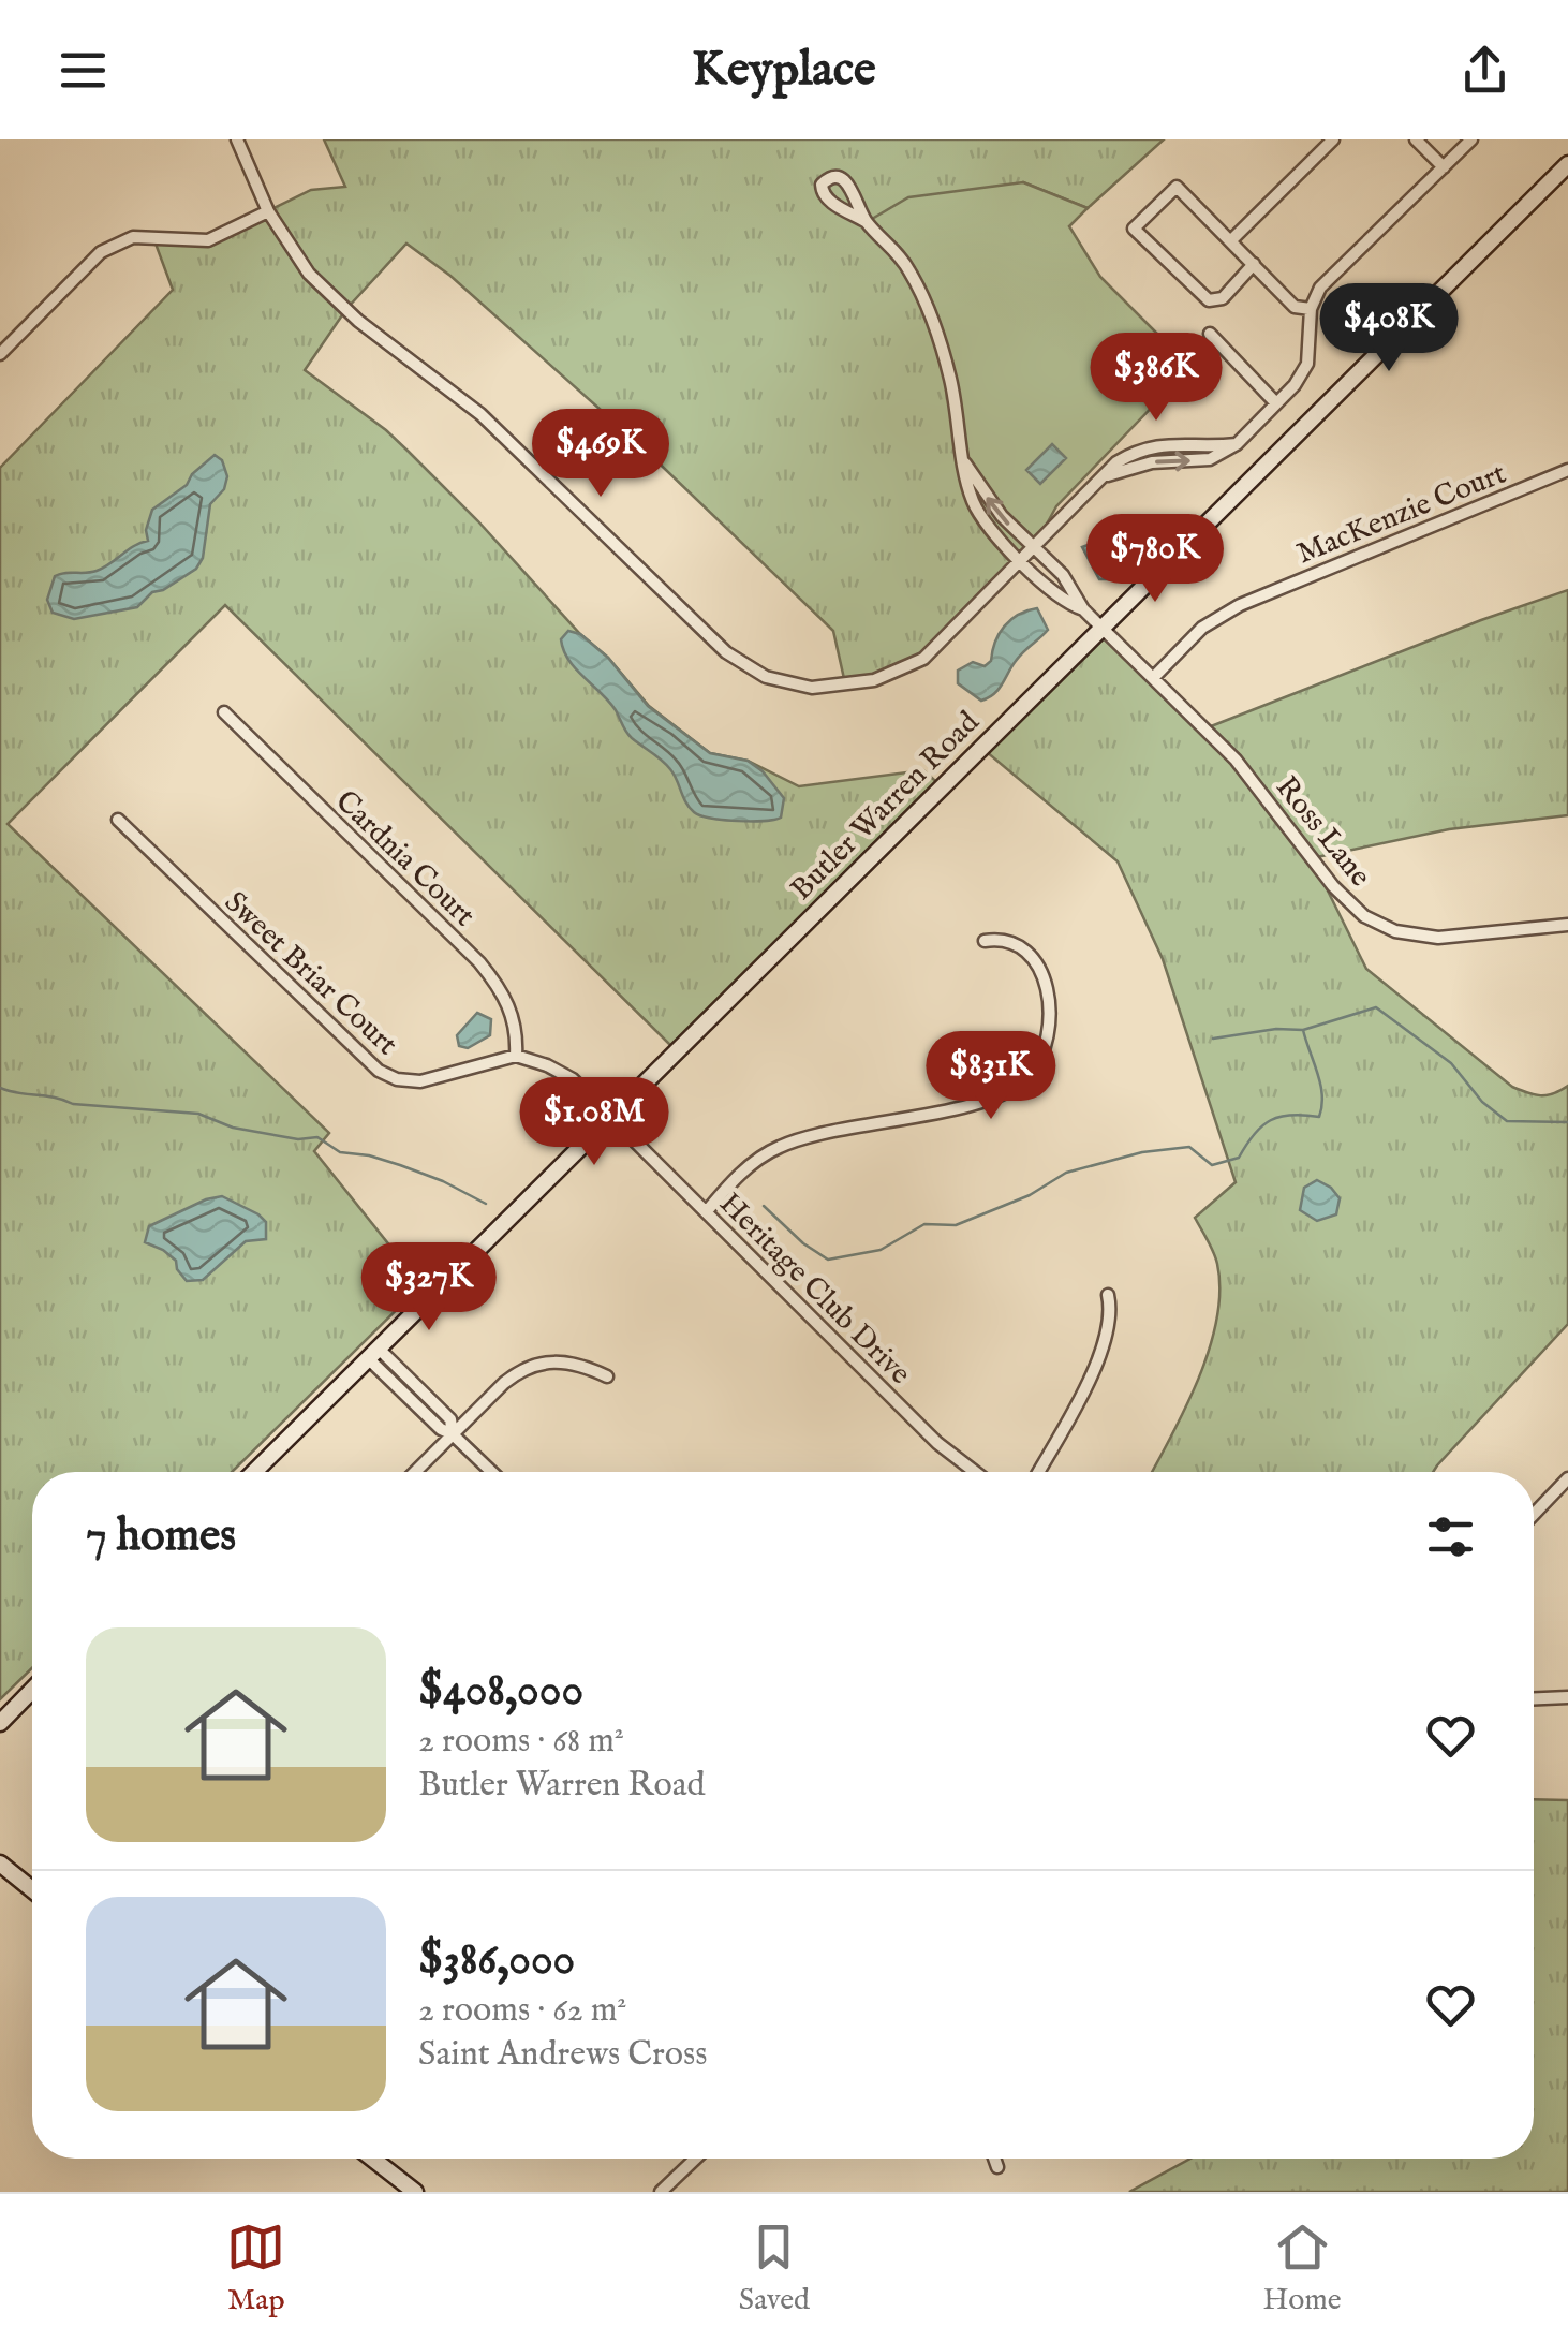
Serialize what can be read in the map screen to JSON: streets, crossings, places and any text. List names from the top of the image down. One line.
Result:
{"streets":{"main road":["Butler Warren Road"],"street":["MacKenzie Court","Ross Lane","Cardnia Court","Sweet Briar Court","Heritage Club Drive"]},"crossings":[["MacKenzie Court","Ross Lane"],["Butler Warren Road","Ross Lane"],["Butler Warren Road","Heritage Club Drive"],["Cardnia Court","Sweet Briar Court"]],"page":{"header":"Keyplace","price":["$408K","$386K","$469K","$780K","$831K","$1.08M","$327K"],"heading":"7 homes","list":[{"name":"$408,000","note":"2 rooms · 68 m² · Butler Warren Road"},{"name":"$386,000","note":"2 rooms · 62 m² · Saint Andrews Cross"}],"tabs":["Map","Saved","Home"]}}
